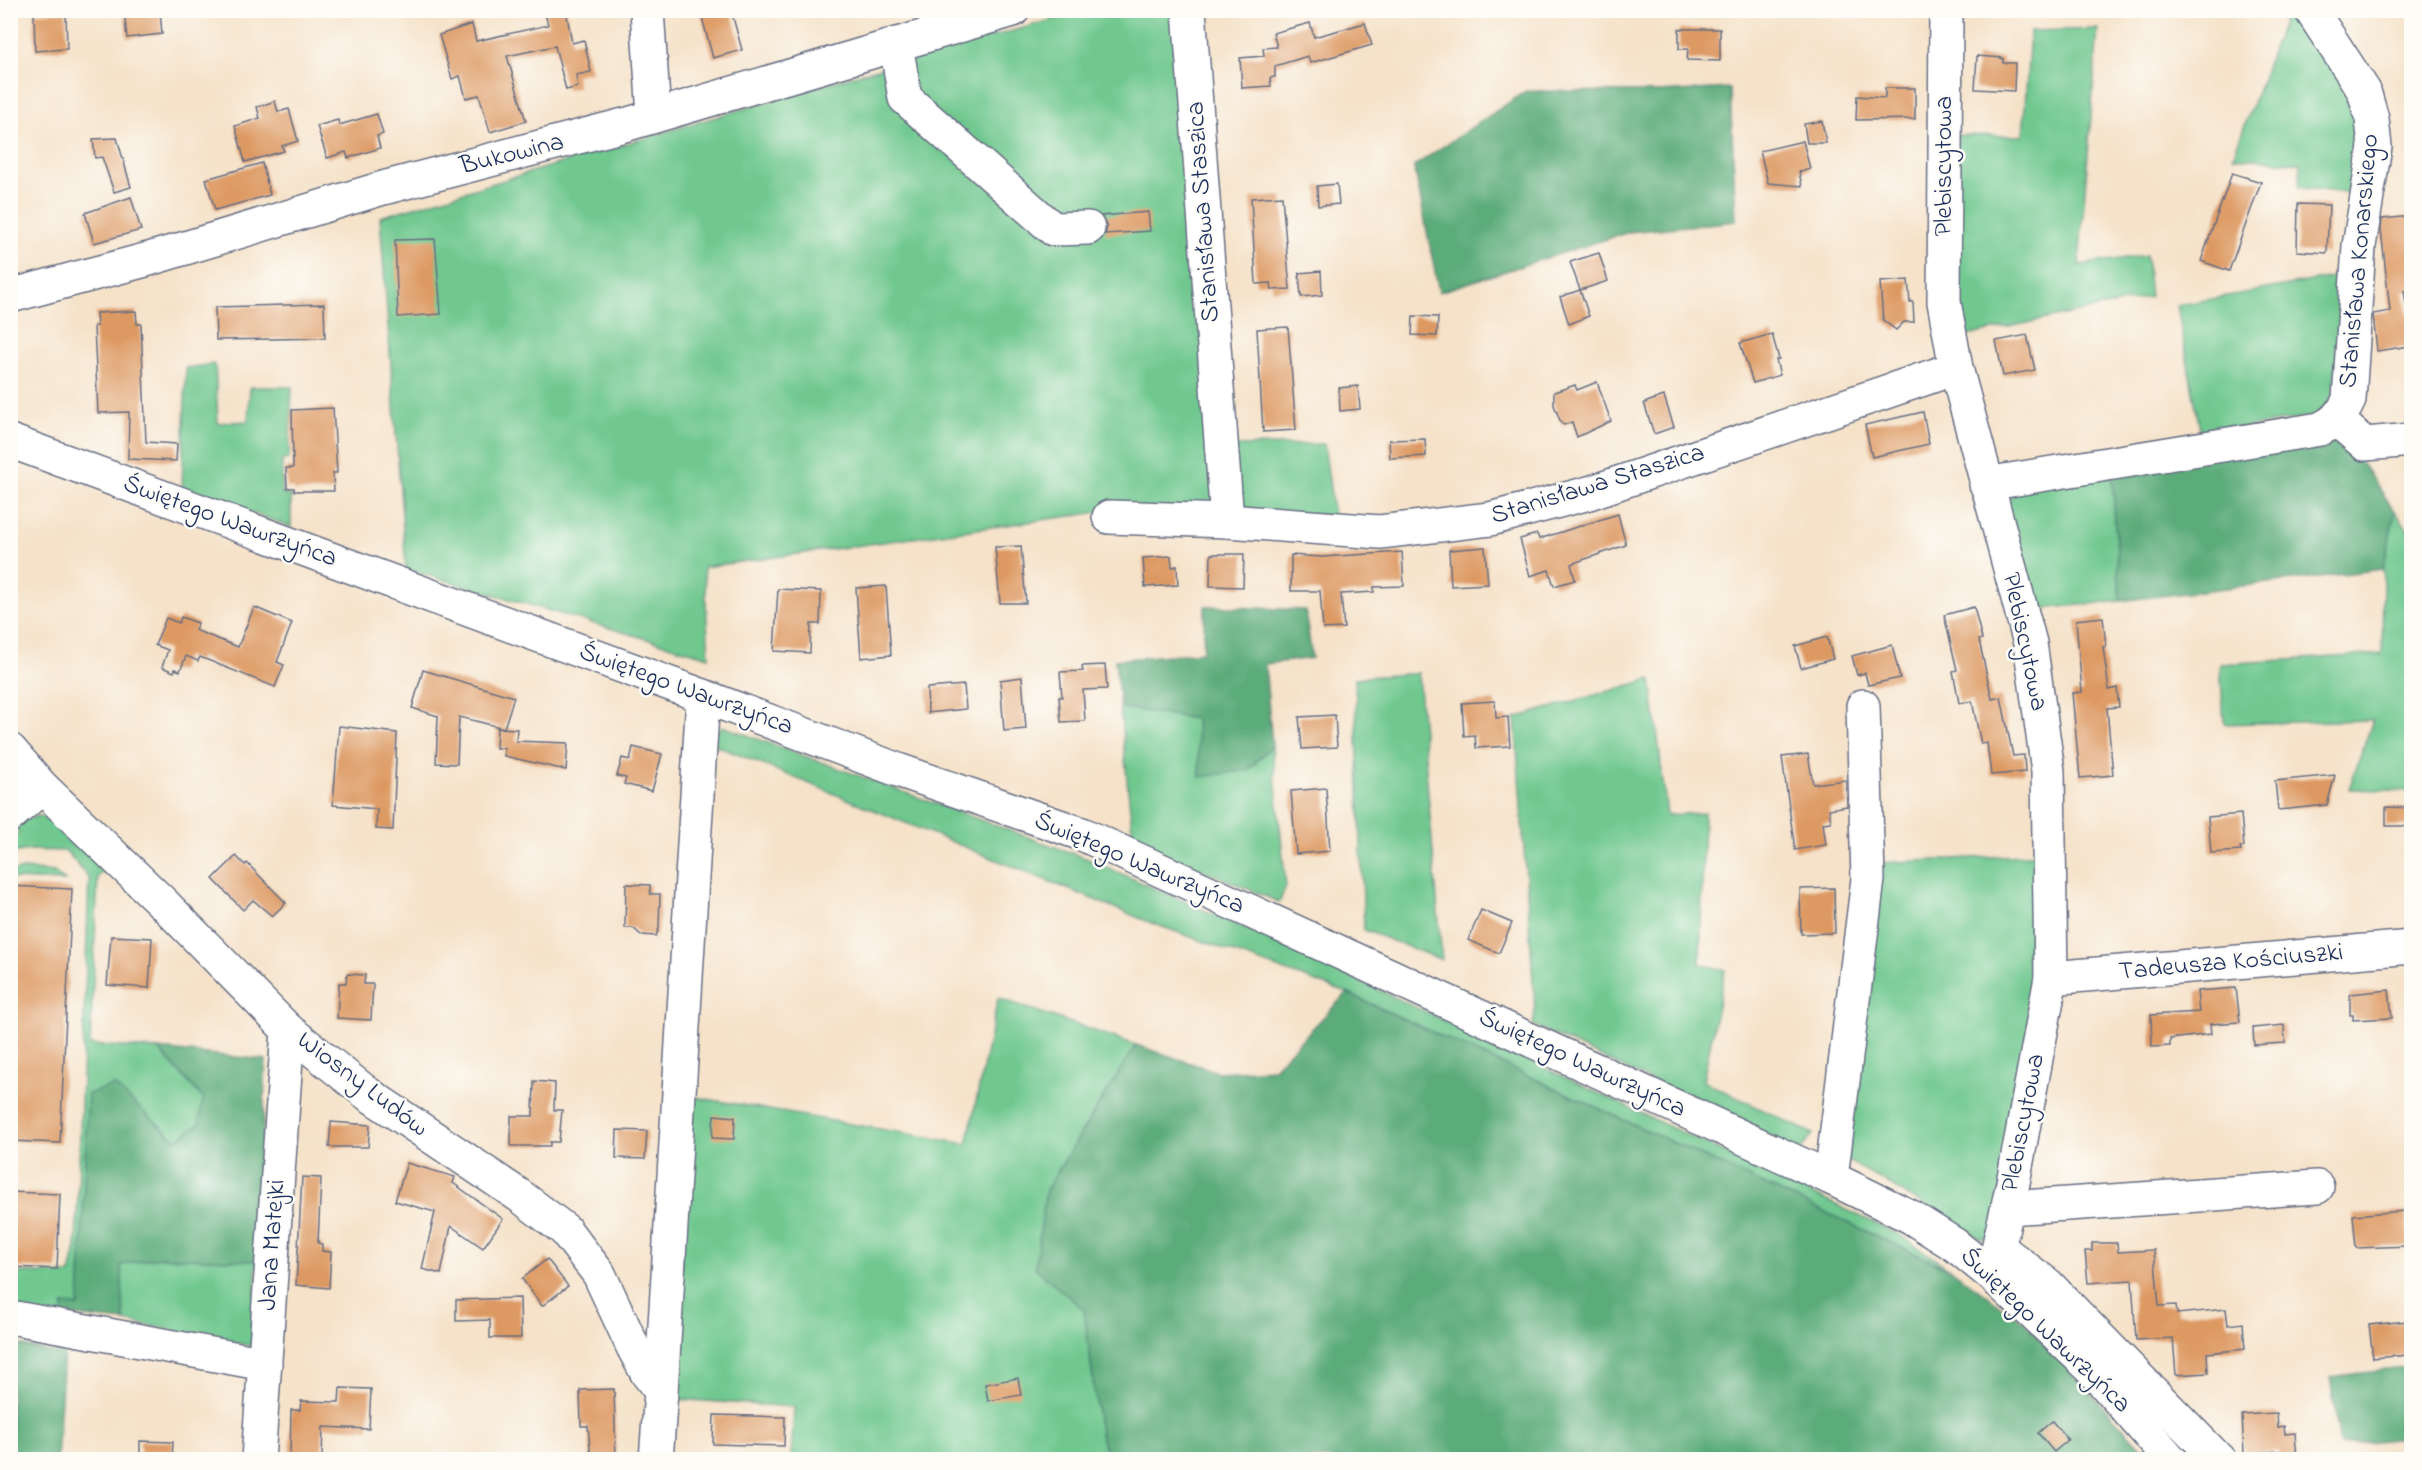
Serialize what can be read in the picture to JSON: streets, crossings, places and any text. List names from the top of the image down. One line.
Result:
{"streets":{"street":["Bukowina","Plebiscytowa","Stanisława Staszica","Stanisława Konarskiego","Świętego Wawrzyńca","Tadeusza Kościuszki","Wiosny Ludów","Jana Matejki"]},"crossings":[["Plebiscytowa","Stanisława Staszica"],["Plebiscytowa","Stanisława Konarskiego"],["Plebiscytowa","Świętego Wawrzyńca"],["Plebiscytowa","Tadeusza Kościuszki"],["Wiosny Ludów","Jana Matejki"]]}
